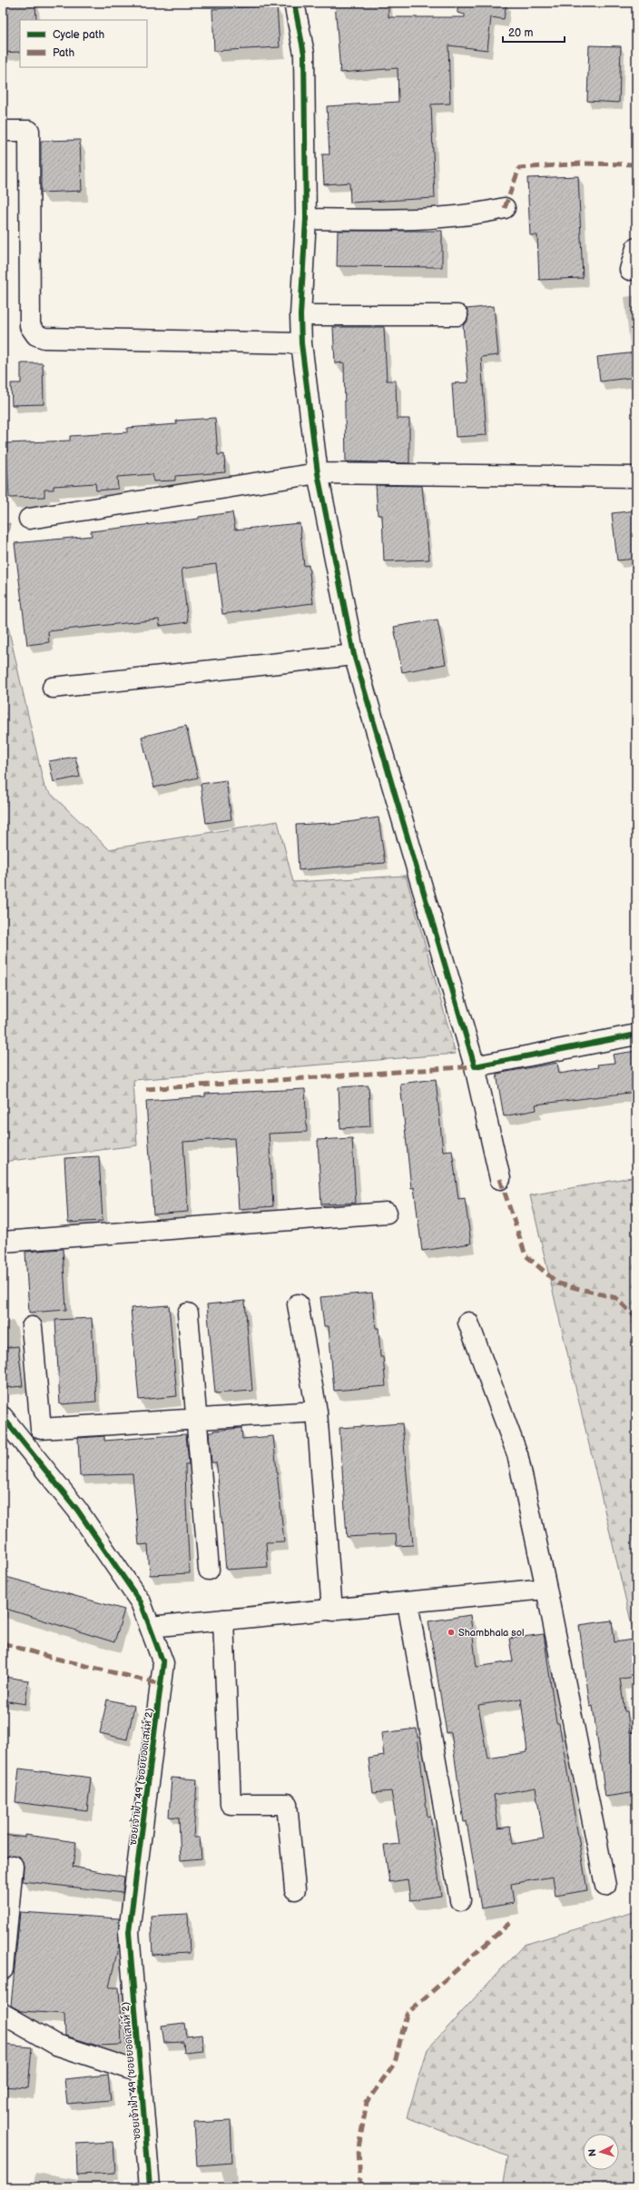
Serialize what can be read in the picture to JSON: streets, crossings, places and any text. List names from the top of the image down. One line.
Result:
{"streets":{"street":["ซอยเจ้าฟ้า 49 (ซอยยอดเสน่ห์ 2)"]},"places":["Shambhala sol"],"legend":["Cycle path","Path"],"scale_bar":"20 m","north":"left"}
